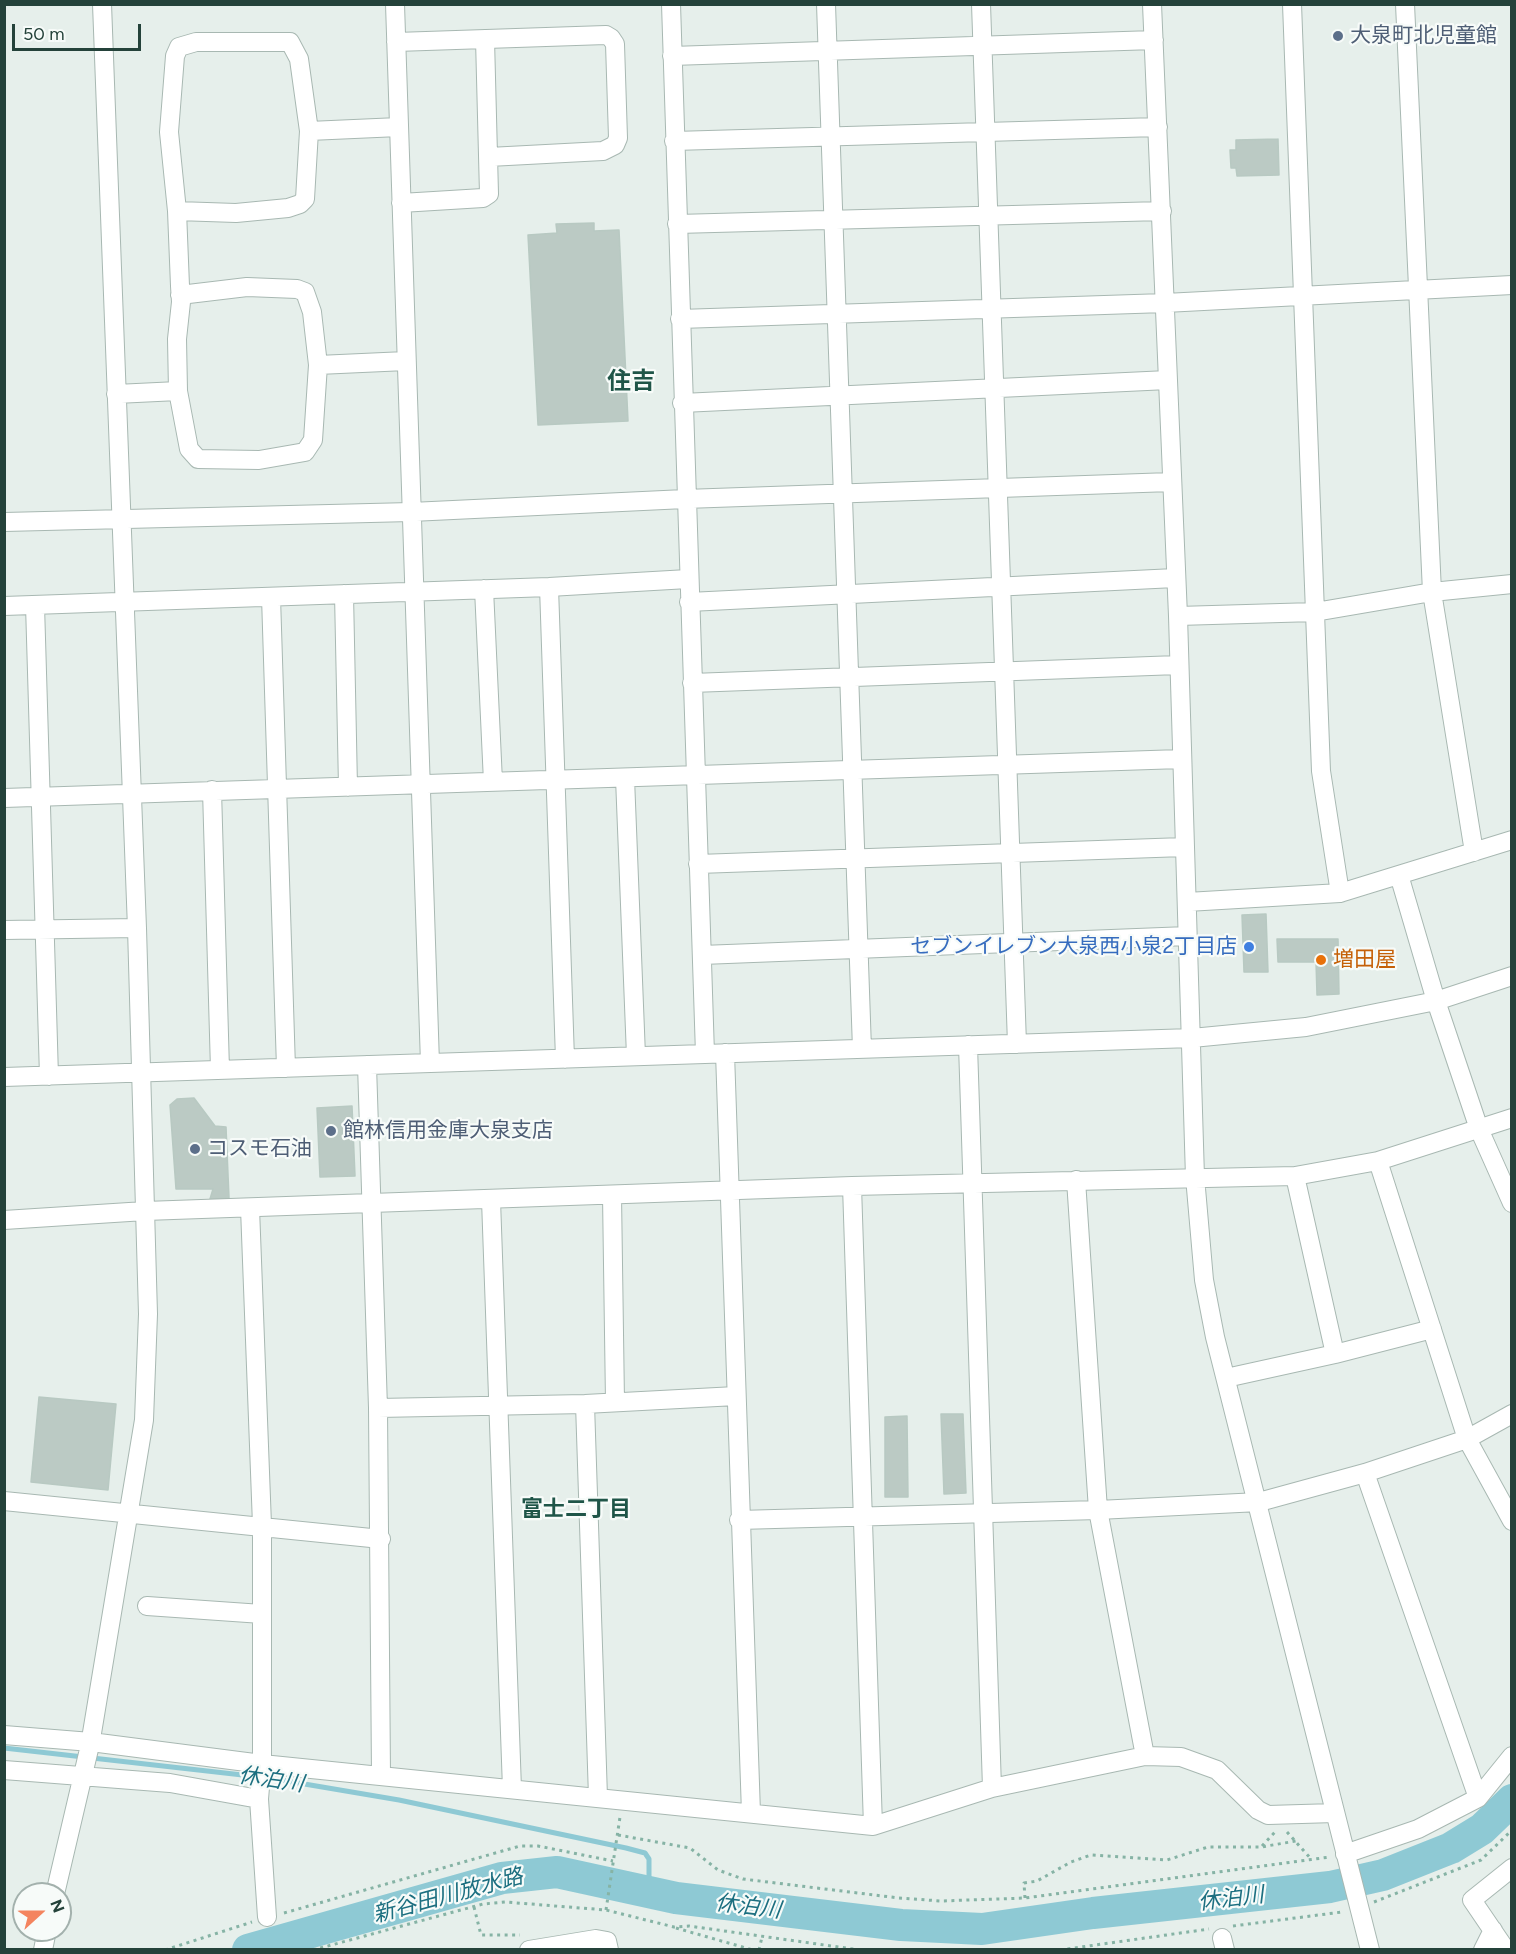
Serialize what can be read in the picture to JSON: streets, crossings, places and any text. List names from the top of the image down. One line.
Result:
{"districts":["住吉","富士二丁目"],"water":["休泊川","新谷田川放水路"],"places":["大泉町北児童館","セブンイレブン大泉西小泉2丁目店","増田屋","館林信用金庫大泉支店","コスモ石油"],"scale_bar":"50 m","north":"right"}
